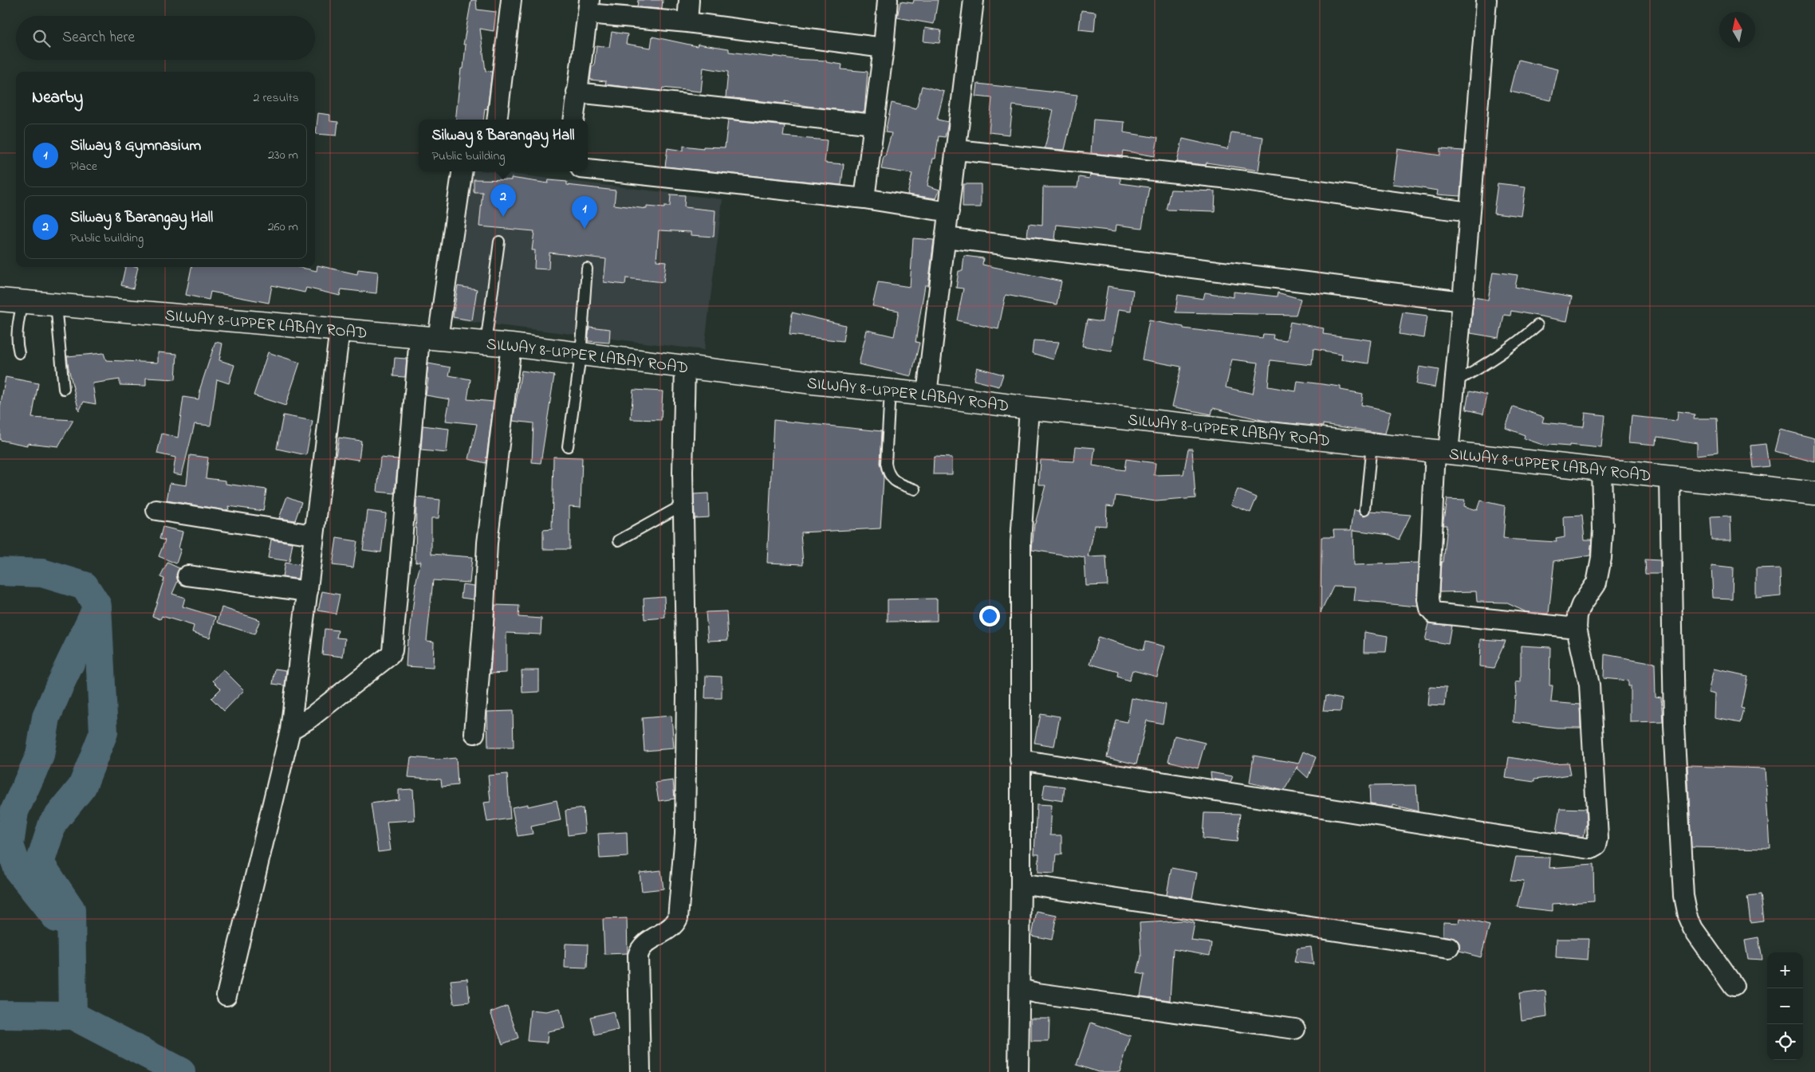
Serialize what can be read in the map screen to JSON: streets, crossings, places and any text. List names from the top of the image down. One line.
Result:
{"streets":{"main road":["SILWAY 8-UPPER LABAY ROAD"]},"north":"top","page":{"search":"Search here","heading":["Nearby","2 results"],"popup":["Silway 8 Barangay Hall","Public building"],"list":[{"mark":"1","name":"Silway 8 Gymnasium","note":"Place","value":"230 m"},{"mark":"2","name":"Silway 8 Barangay Hall","note":"Public building","value":"260 m"}],"pins":["2","1"],"map_buttons":["+","−"]}}
